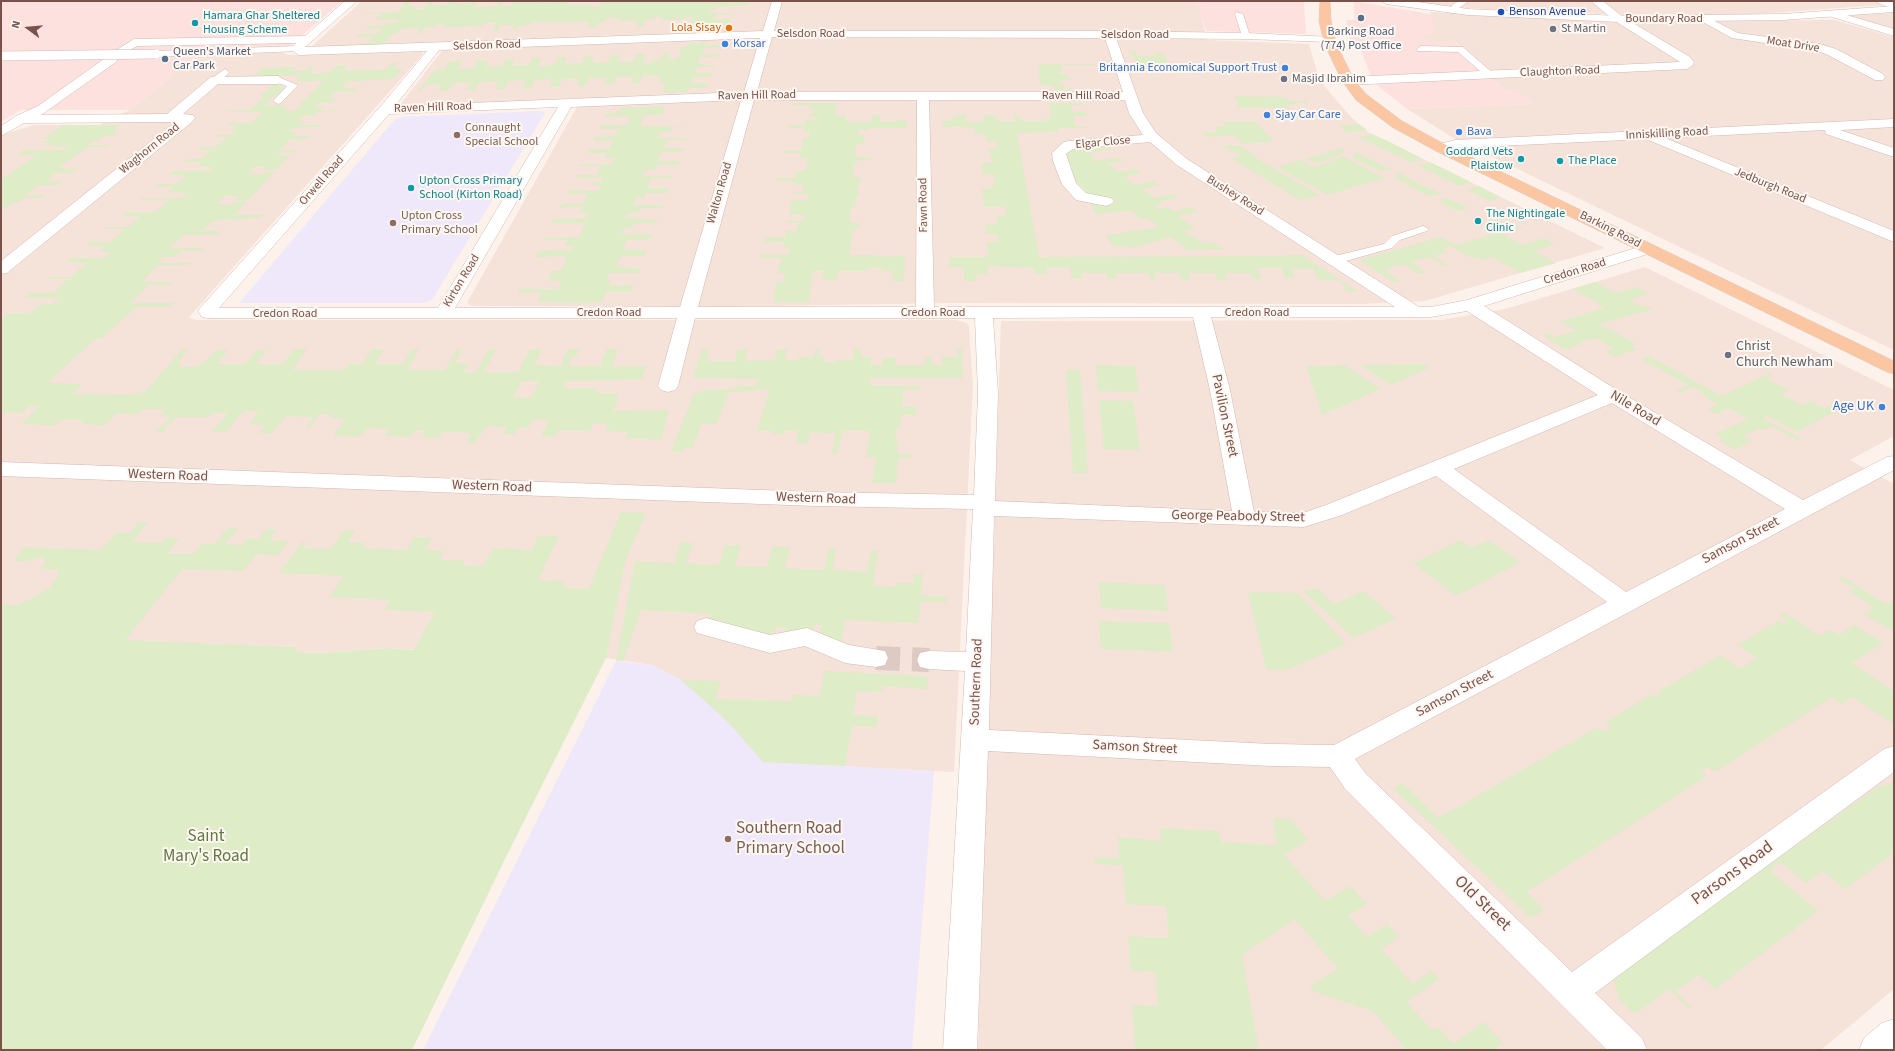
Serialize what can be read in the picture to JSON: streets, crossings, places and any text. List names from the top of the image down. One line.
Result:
{"streets":{"main road":["Barking Road"],"street":["Boundary Road","Selsdon Road","Moat Drive","Claughton Road","Raven Hill Road","Inniskilling Road","Elgar Close","Waghorn Road","Orwell Road","Jedburgh Road","Walton Road","Bushey Road","Fawn Road","Credon Road","Kirton Road","Nile Road","Pavilion Street","Western Road","George Peabody Street","Samson Street","Southern Road","Parsons Road","Old Street"]},"crossings":[["Boundary Road","Moat Drive"],["Boundary Road","Claughton Road"],["Selsdon Road","Orwell Road"],["Selsdon Road","Walton Road"],["Selsdon Road","Bushey Road"],["Selsdon Road","Barking Road"],["Claughton Road","Barking Road"],["Raven Hill Road","Orwell Road"],["Raven Hill Road","Walton Road"],["Raven Hill Road","Bushey Road"],["Raven Hill Road","Fawn Road"],["Raven Hill Road","Kirton Road"],["Inniskilling Road","Jedburgh Road"],["Inniskilling Road","Barking Road"],["Elgar Close","Bushey Road"],["Orwell Road","Credon Road"],["Walton Road","Credon Road"],["Bushey Road","Credon Road"],["Fawn Road","Credon Road"],["Barking Road","Credon Road"],["Credon Road","Kirton Road"],["Credon Road","Nile Road"],["Credon Road","Pavilion Street"],["Credon Road","Southern Road"],["Nile Road","George Peabody Street"],["Nile Road","Samson Street"],["Pavilion Street","George Peabody Street"],["Western Road","George Peabody Street"],["Western Road","Southern Road"],["George Peabody Street","Southern Road"],["Samson Street","Southern Road"],["Samson Street","Old Street"],["Parsons Road","Old Street"]],"parks":["Saint Mary's Road"],"places":["Benson Avenue","Barking Road (774) Post Office","Hamara Ghar Sheltered Housing Scheme","Lola Sisay","St Martin","Korsar","Queen's Market Car Park","Britannia Economical Support Trust","Masjid Ibrahim","Sjay Car Care","Bava","Connaught Special School","Goddard Vets Plaistow","The Place","Upton Cross Primary School (Kirton Road)","The Nightingale Clinic","Upton Cross Primary School","Christ Church Newham","Age UK","Southern Road Primary School"],"north":"left"}
